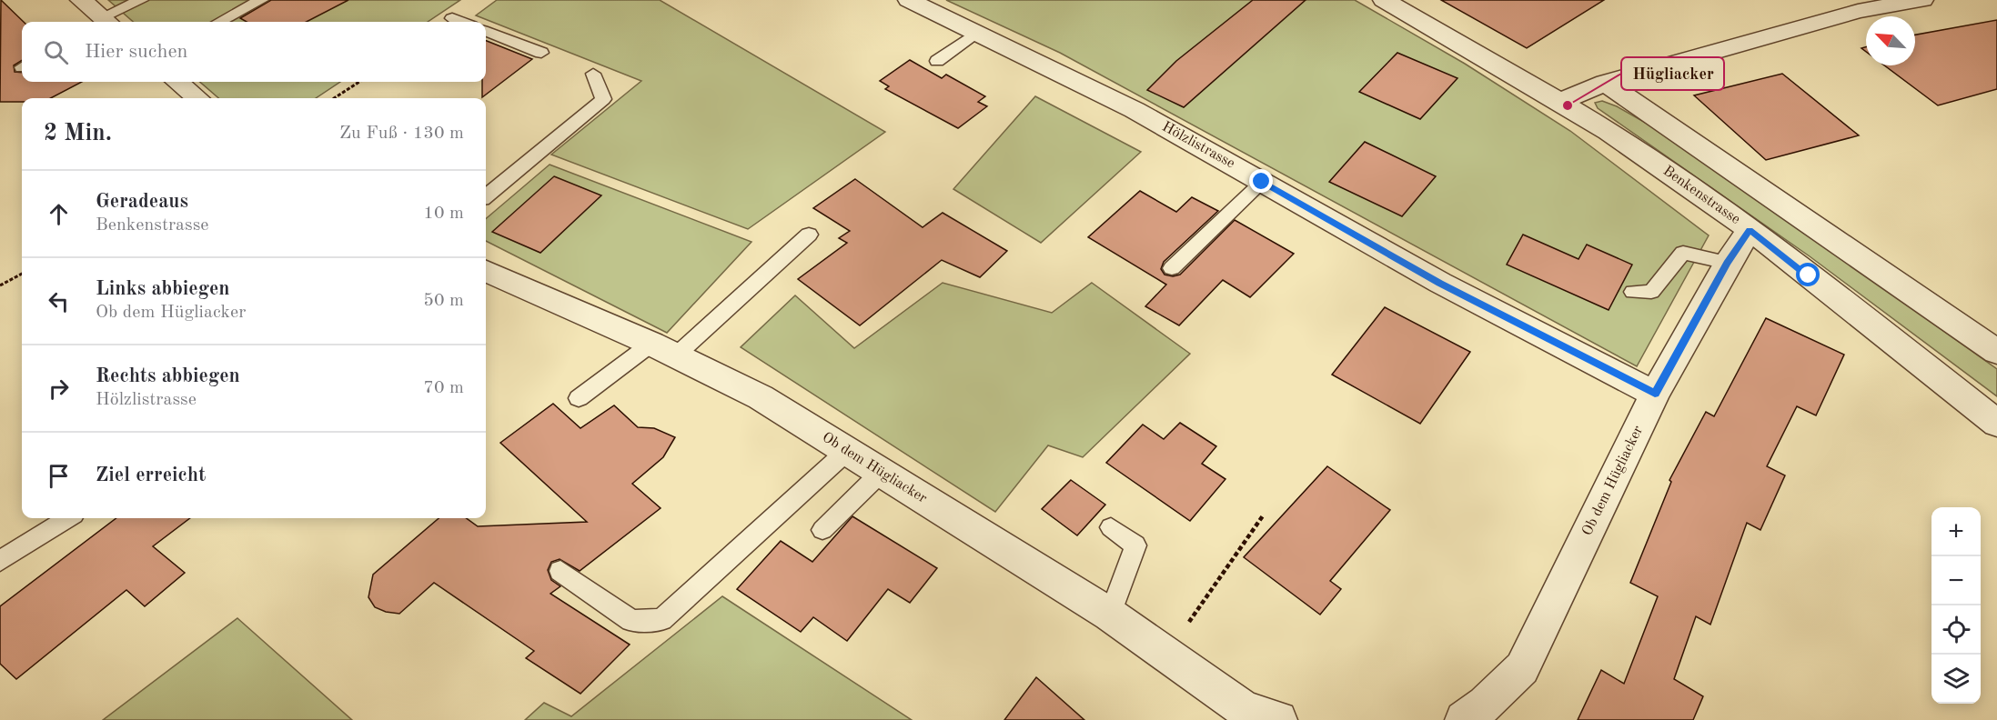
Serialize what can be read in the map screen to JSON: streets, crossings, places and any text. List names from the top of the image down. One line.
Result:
{"streets":{"street":["Hölzlistrasse","Benkenstrasse","Ob dem Hügliacker"]},"crossings":[["Hölzlistrasse","Ob dem Hügliacker"],["Benkenstrasse","Ob dem Hügliacker"]],"places":["Hügliacker"],"north":"top left","page":{"search":"Hier suchen","heading":["2 Min.","Zu Fuß · 130 m"],"list":[["Geradeaus","Benkenstrasse","10 m"],["Links abbiegen","Ob dem Hügliacker","50 m"],["Rechts abbiegen","Hölzlistrasse","70 m"],"Ziel erreicht"],"map_buttons":["+","−"]}}
